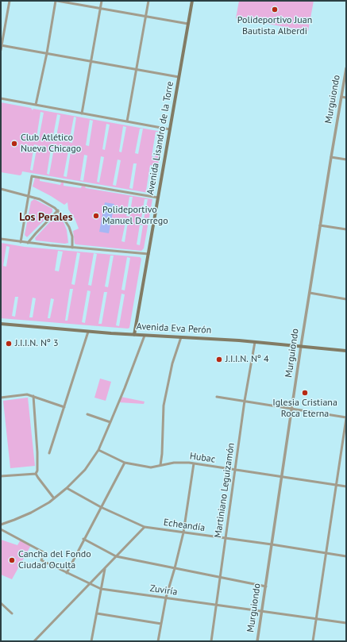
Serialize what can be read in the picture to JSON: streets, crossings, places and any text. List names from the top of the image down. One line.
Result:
{"streets":{"main road":["Avenida Lisandro de la Torre","Avenida Eva Perón"],"street":["Murguiondo","Hubac","Martiniano Leguizamón","Echeandía","Zuviría"]},"crossings":[["Murguiondo","Avenida Eva Perón"],["Murguiondo","Hubac"],["Murguiondo","Echeandía"],["Murguiondo","Zuviría"],["Avenida Lisandro de la Torre","Avenida Eva Perón"],["Avenida Eva Perón","Martiniano Leguizamón"],["Hubac","Martiniano Leguizamón"],["Martiniano Leguizamón","Echeandía"],["Martiniano Leguizamón","Zuviría"]],"districts":["Los Perales"],"places":["Polideportivo Juan Bautista Alberdi","Club Atlético Nueva Chicago","Polideportivo Manuel Dorrego","J.I.I.N. Nº 3","J.I.I.N. Nº 4","Iglesia Cristiana Roca Eterna","Cancha del Fondo Ciudad Oculta"]}
